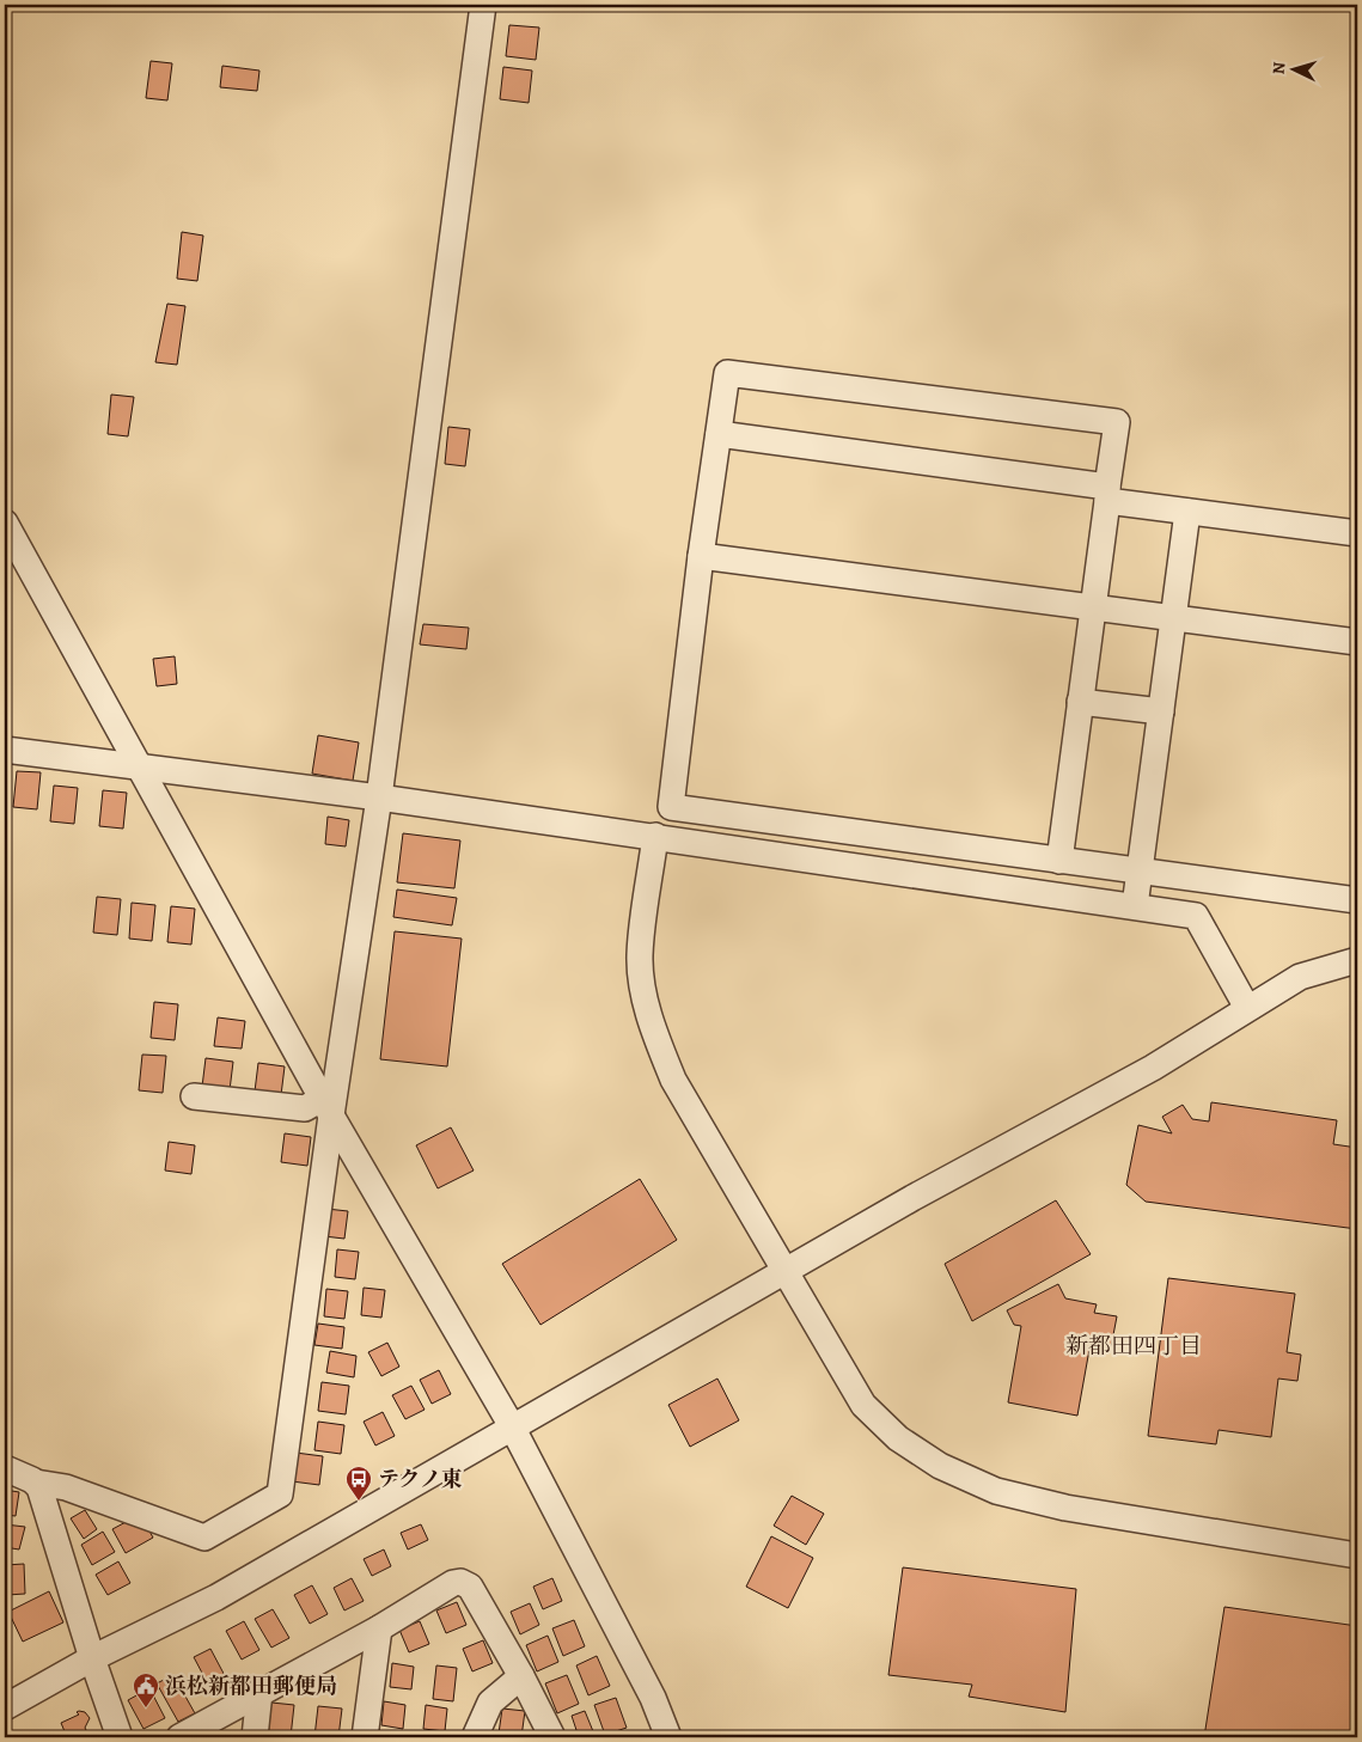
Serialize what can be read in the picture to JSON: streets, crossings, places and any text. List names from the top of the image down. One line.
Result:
{"districts":["新都田四丁目"],"places":{"bus stop":["テクノ東"],"public building":["浜松新都田郵便局"]},"north":"left"}
